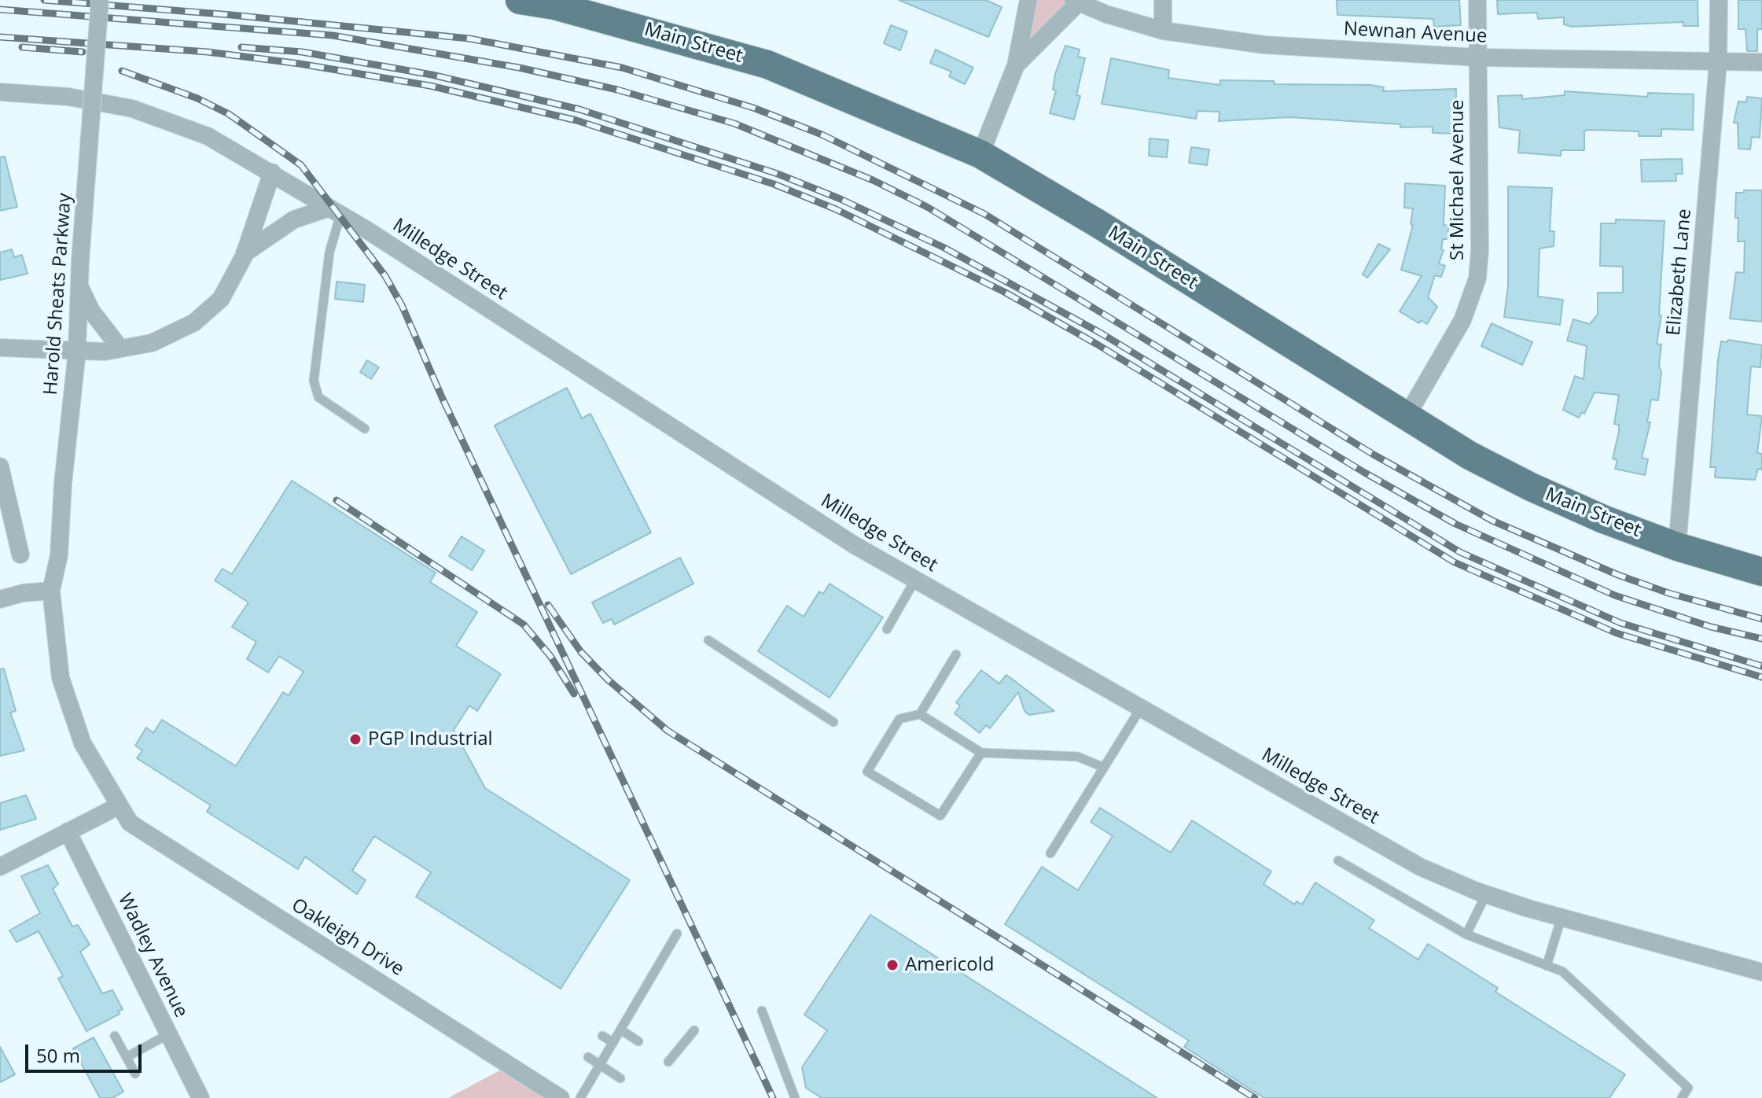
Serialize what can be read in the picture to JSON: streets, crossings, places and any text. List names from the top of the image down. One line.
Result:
{"streets":{"main road":["Main Street"],"street":["Newnan Avenue","St Michael Avenue","Milledge Street","Elizabeth Lane","Harold Sheats Parkway","Oakleigh Drive","Wadley Avenue"]},"crossings":[["Newnan Avenue","St Michael Avenue"],["Newnan Avenue","Elizabeth Lane"],["Main Street","St Michael Avenue"],["Main Street","Elizabeth Lane"]],"places":["PGP Industrial","Americold"],"scale_bar":"50 m"}
